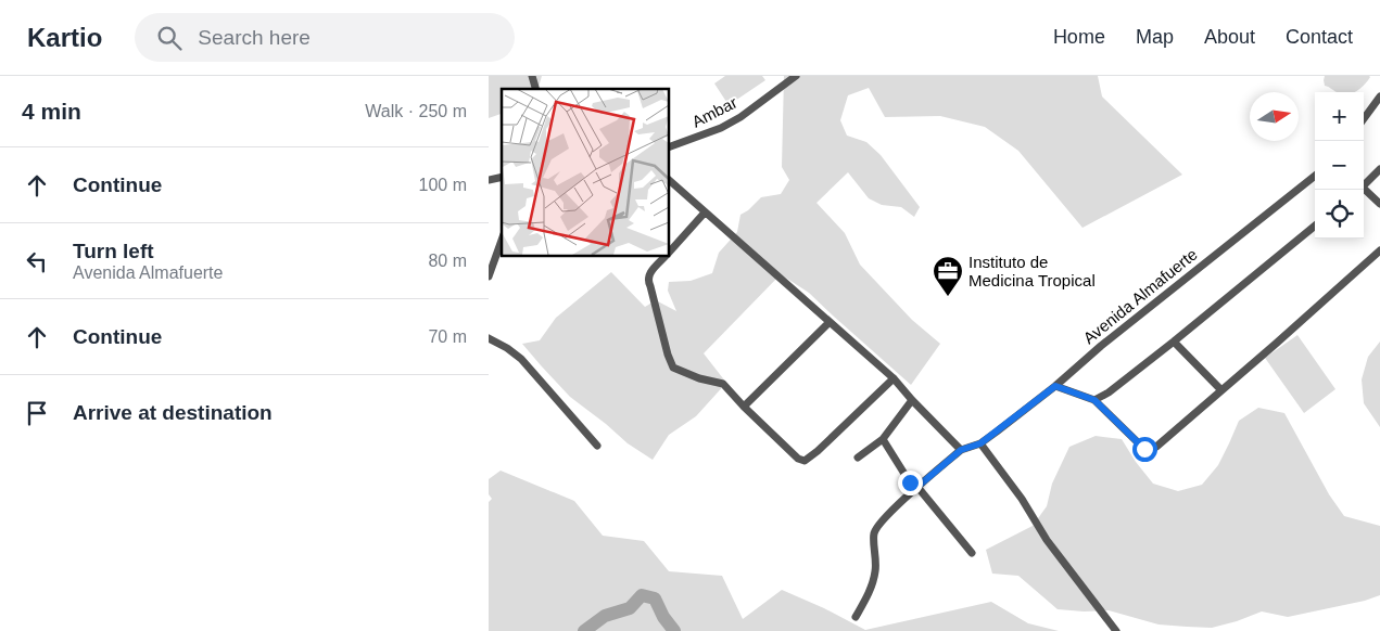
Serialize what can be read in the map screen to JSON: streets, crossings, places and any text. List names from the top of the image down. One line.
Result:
{"streets":{"street":["Ambar","Avenida Almafuerte"]},"places":{"office":["Instituto de Medicina Tropical"]},"north":"right","page":{"header":"Kartio","search":"Search here","nav":["Home","Map","About","Contact"],"heading":["4 min","Walk · 250 m"],"map_buttons":["+","−"],"list":[["Continue","100 m"],["Turn left","Avenida Almafuerte","80 m"],["Continue","70 m"],"Arrive at destination"]}}
